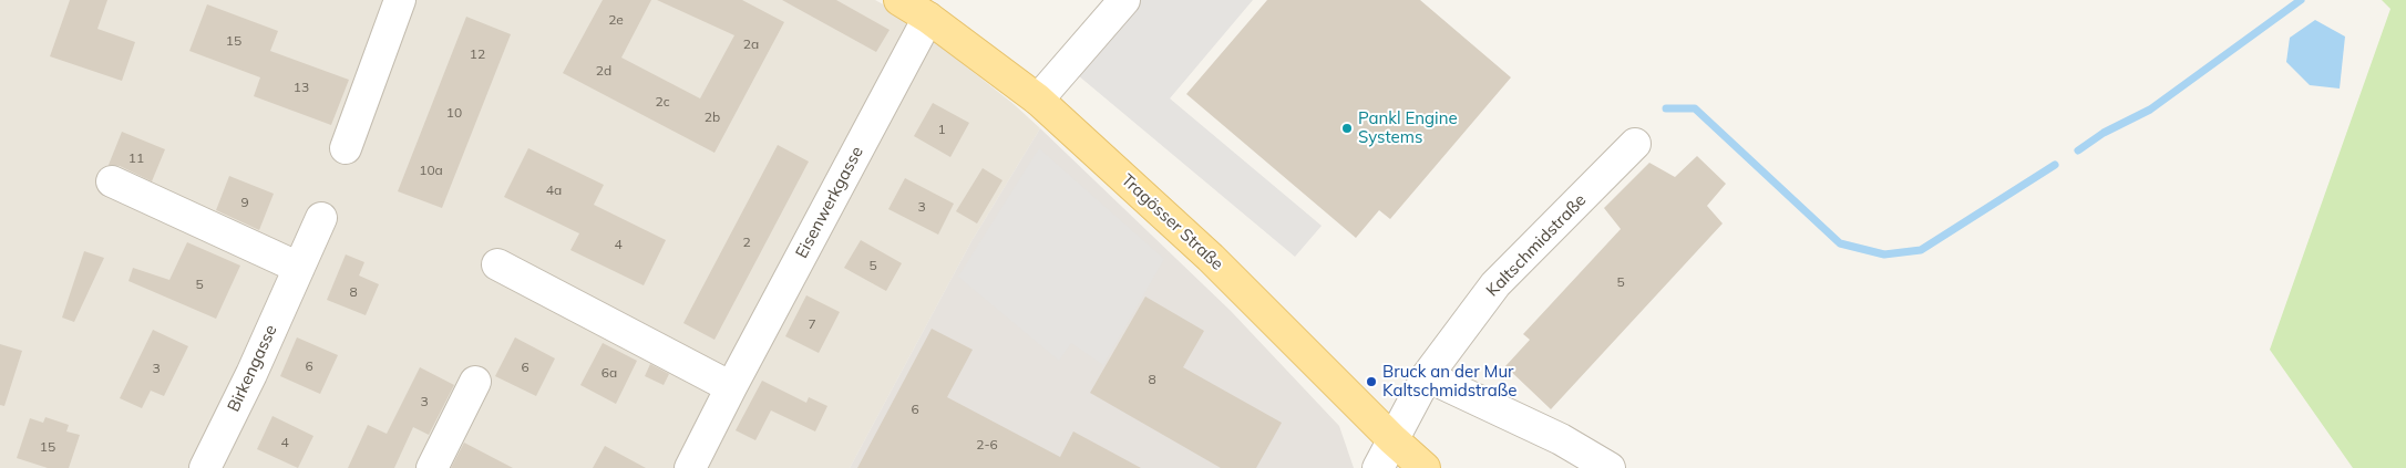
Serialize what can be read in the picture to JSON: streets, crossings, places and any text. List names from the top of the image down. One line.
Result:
{"streets":{"main road":["Tragösser Straße"],"street":["Eisenwerkgasse","Kaltschmidstraße","Birkengasse"]},"crossings":[["Eisenwerkgasse","Tragösser Straße"],["Tragösser Straße","Kaltschmidstraße"]],"places":["Pankl Engine Systems","Bruck an der Mur Kaltschmidstraße"],"house_numbers":["2e","15","2a","12","2d","13","2c","10","2b","1","11","10a","4a","9","3","2","4","5","5","5","8","7","6","6","3","6a","8","3","6","4","2-6","15"]}
